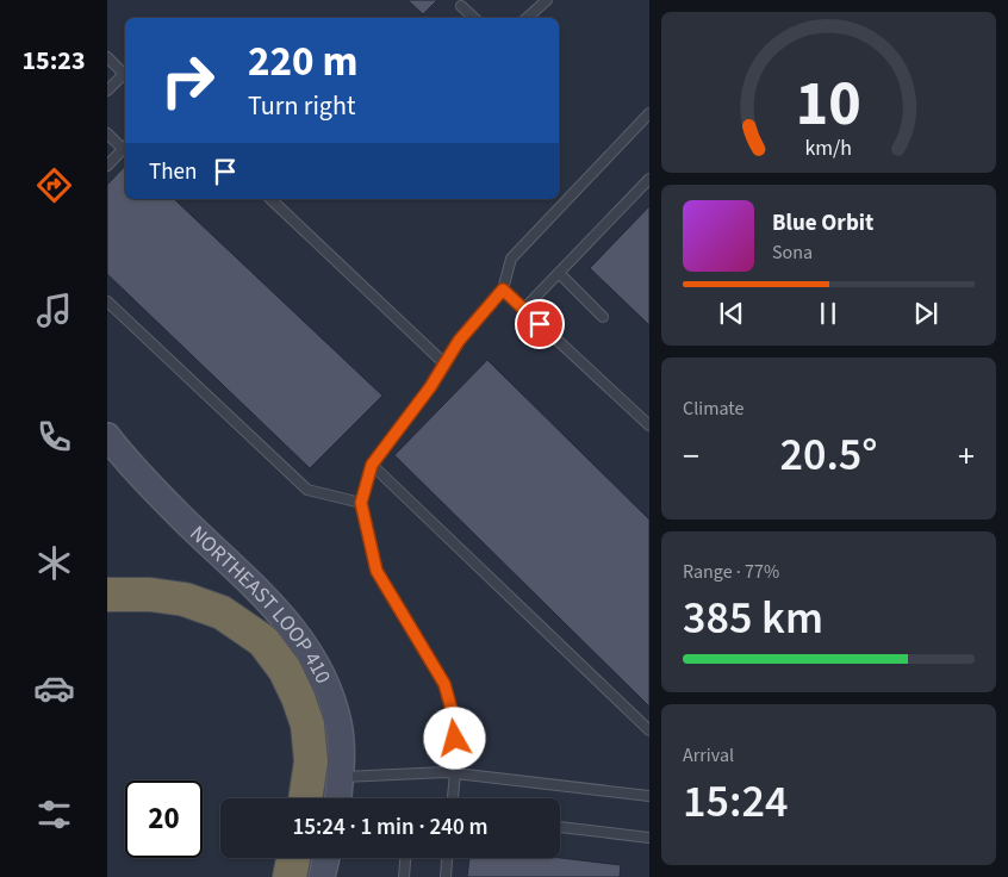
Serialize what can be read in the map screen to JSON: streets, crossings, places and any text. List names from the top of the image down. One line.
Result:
{"streets":{"main road":["NORTHEAST LOOP 410"]},"page":{"tabs":"15:23","turn":["220 m","Turn right"],"then":"Then","song":["Blue Orbit","Sona"],"tile":["Climate",["Range · 77%","385 km"],["Arrival","15:24"]],"heat":["−","20.5°","+"],"limit":"20","trip":"15:24 · 1 min · 240 m","gauge":["10","km/h"]}}
